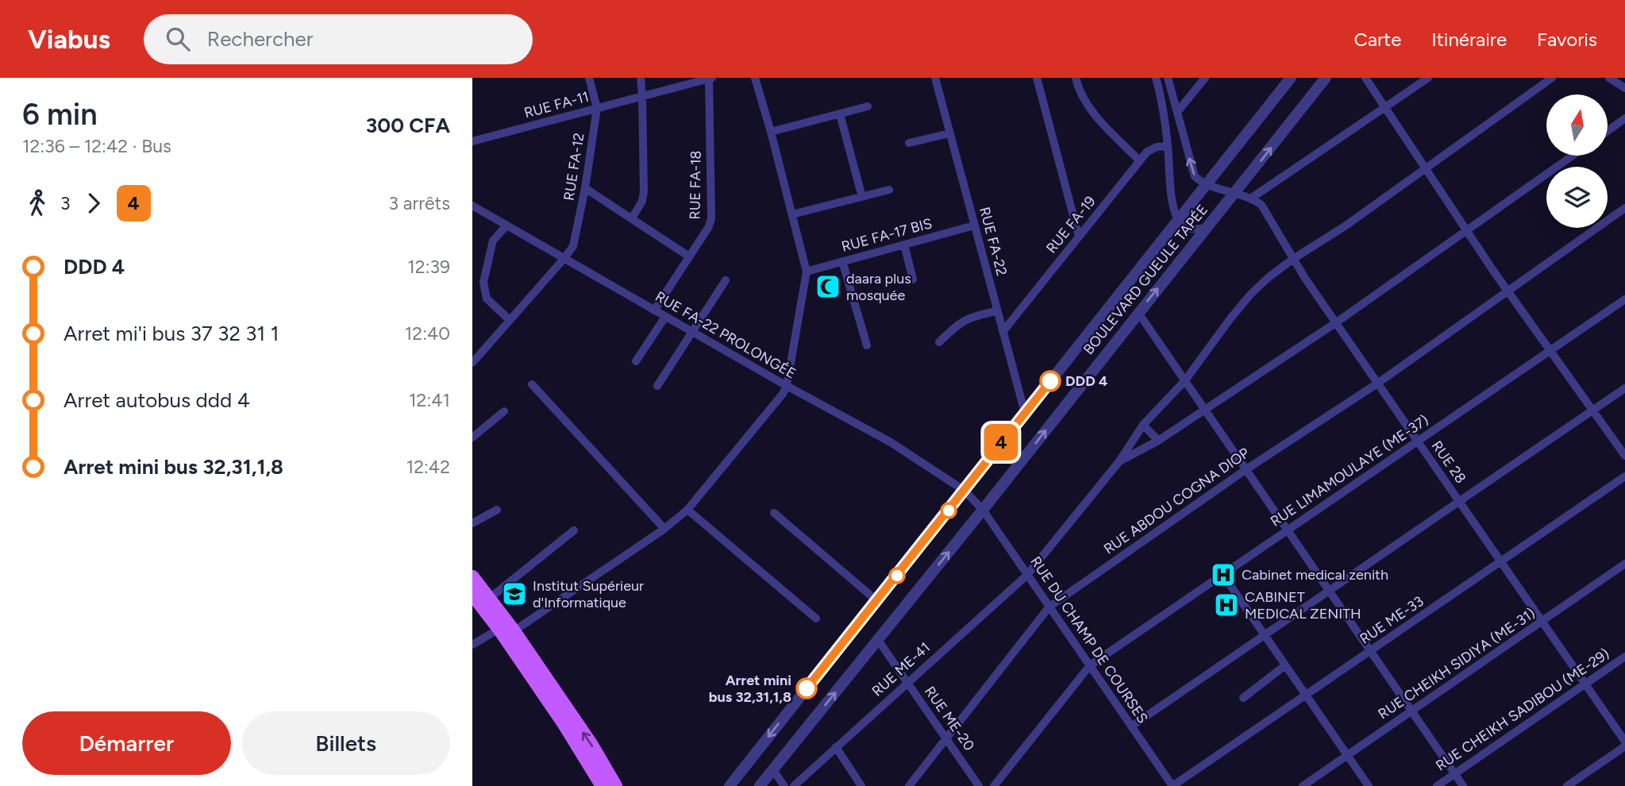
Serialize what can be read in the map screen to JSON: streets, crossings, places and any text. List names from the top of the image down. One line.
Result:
{"streets":{"street":["RUE FA-11","RUE FA-12","RUE FA-18","RUE FA-19","RUE FA-17 BIS","RUE FA-22","BOULEVARD GUEULE TAPÉE","RUE FA-22 PROLONGÉE","RUE 28","RUE LIMAMOULAYE (ME-37)","RUE ABDOU COGNA DIOP","RUE ME-33","RUE DU CHAMP DE COURSES","RUE CHEIKH SIDIYA (ME-31)","RUE ME-41","RUE CHEIKH SADIBOU (ME-29)","RUE ME-20"]},"crossings":[["RUE FA-11","RUE FA-12"],["RUE FA-11","RUE FA-18"],["RUE FA-12","RUE FA-22 PROLONGÉE"],["RUE FA-18","RUE FA-22 PROLONGÉE"],["RUE FA-19","RUE FA-22"],["RUE FA-17 BIS","RUE FA-22"],["RUE FA-22","BOULEVARD GUEULE TAPÉE"],["BOULEVARD GUEULE TAPÉE","RUE FA-22 PROLONGÉE"],["BOULEVARD GUEULE TAPÉE","RUE DU CHAMP DE COURSES"],["BOULEVARD GUEULE TAPÉE","RUE ME-20"],["RUE 28","RUE LIMAMOULAYE (ME-37)"],["RUE 28","RUE ABDOU COGNA DIOP"],["RUE 28","RUE ME-33"],["RUE 28","RUE CHEIKH SIDIYA (ME-31)"],["RUE 28","RUE ME-41"],["RUE 28","RUE CHEIKH SADIBOU (ME-29)"],["RUE LIMAMOULAYE (ME-37)","RUE DU CHAMP DE COURSES"],["RUE ABDOU COGNA DIOP","RUE DU CHAMP DE COURSES"],["RUE ABDOU COGNA DIOP","RUE ME-20"],["RUE ME-33","RUE DU CHAMP DE COURSES"],["RUE DU CHAMP DE COURSES","RUE ME-41"],["RUE ME-41","RUE ME-20"]],"places":{"mosque":["daara plus mosquée"],"other":["DDD 4","Arret mini bus 32,31,1,8"],"hospital":["Cabinet medical zenith","CABINET MEDICAL ZENITH"],"school or university":["Institut Supérieur d'Informatique"]},"lines":["bus line 4"],"north":"top","page":{"header":"Viabus","search":"Rechercher","nav":["Carte","Itinéraire","Favoris"],"heading":["6 min","12:36 – 12:42 · Bus","300 CFA"],"on_map":"4","legs":["3","4","3 arrêts"],"list":[{"name":"DDD 4","value":"12:39"},{"name":"Arret mi'i bus 37 32 31 1","value":"12:40"},{"name":"Arret autobus ddd 4","value":"12:41"},{"name":"Arret mini bus 32,31,1,8","value":"12:42"}],"buttons":["Démarrer","Billets"]}}
